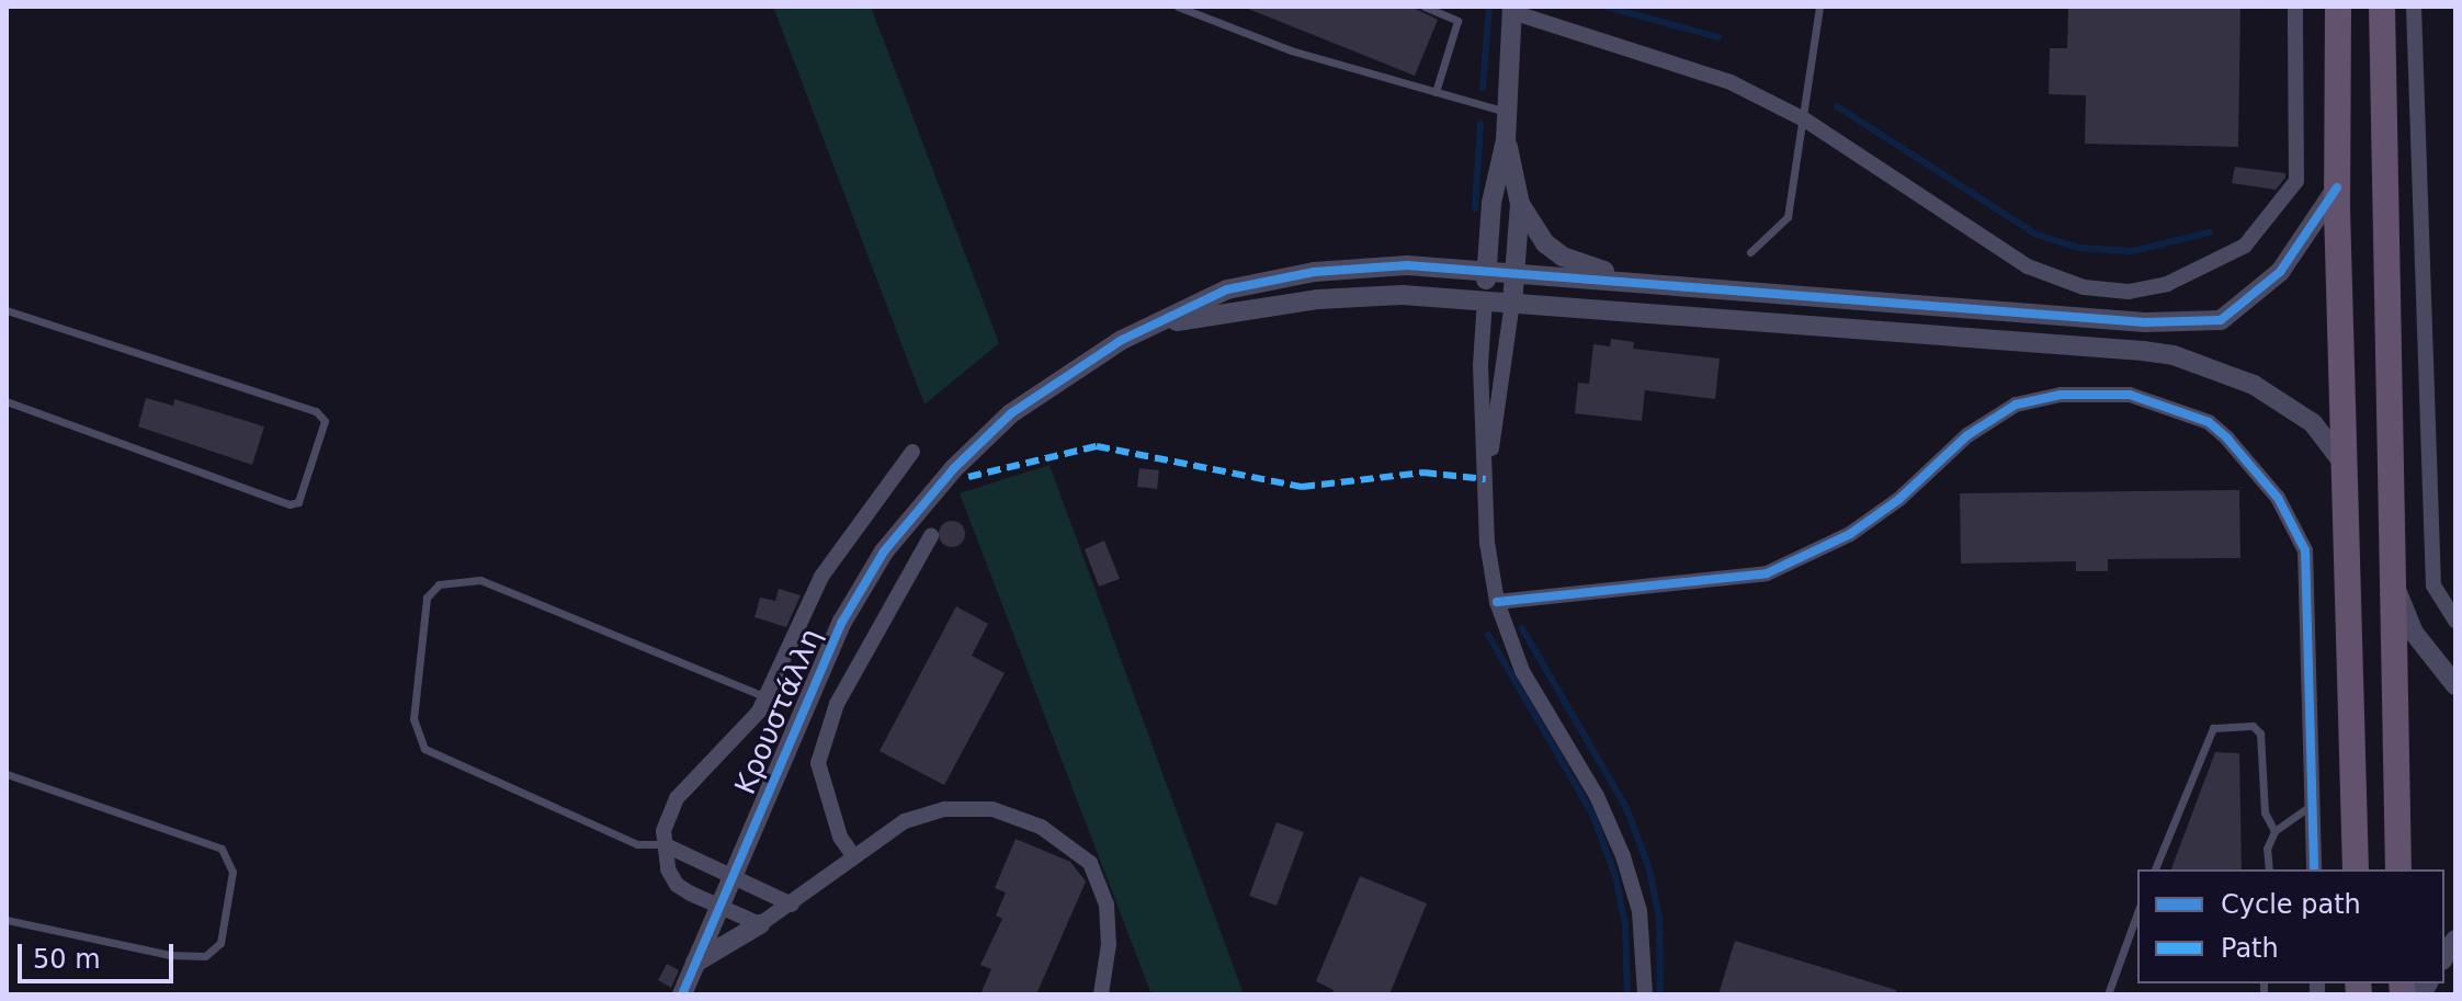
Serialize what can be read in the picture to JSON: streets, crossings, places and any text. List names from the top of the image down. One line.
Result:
{"streets":{"street":["Κρουστάλλη"]},"legend":["Cycle path","Path"],"scale_bar":"50 m"}
